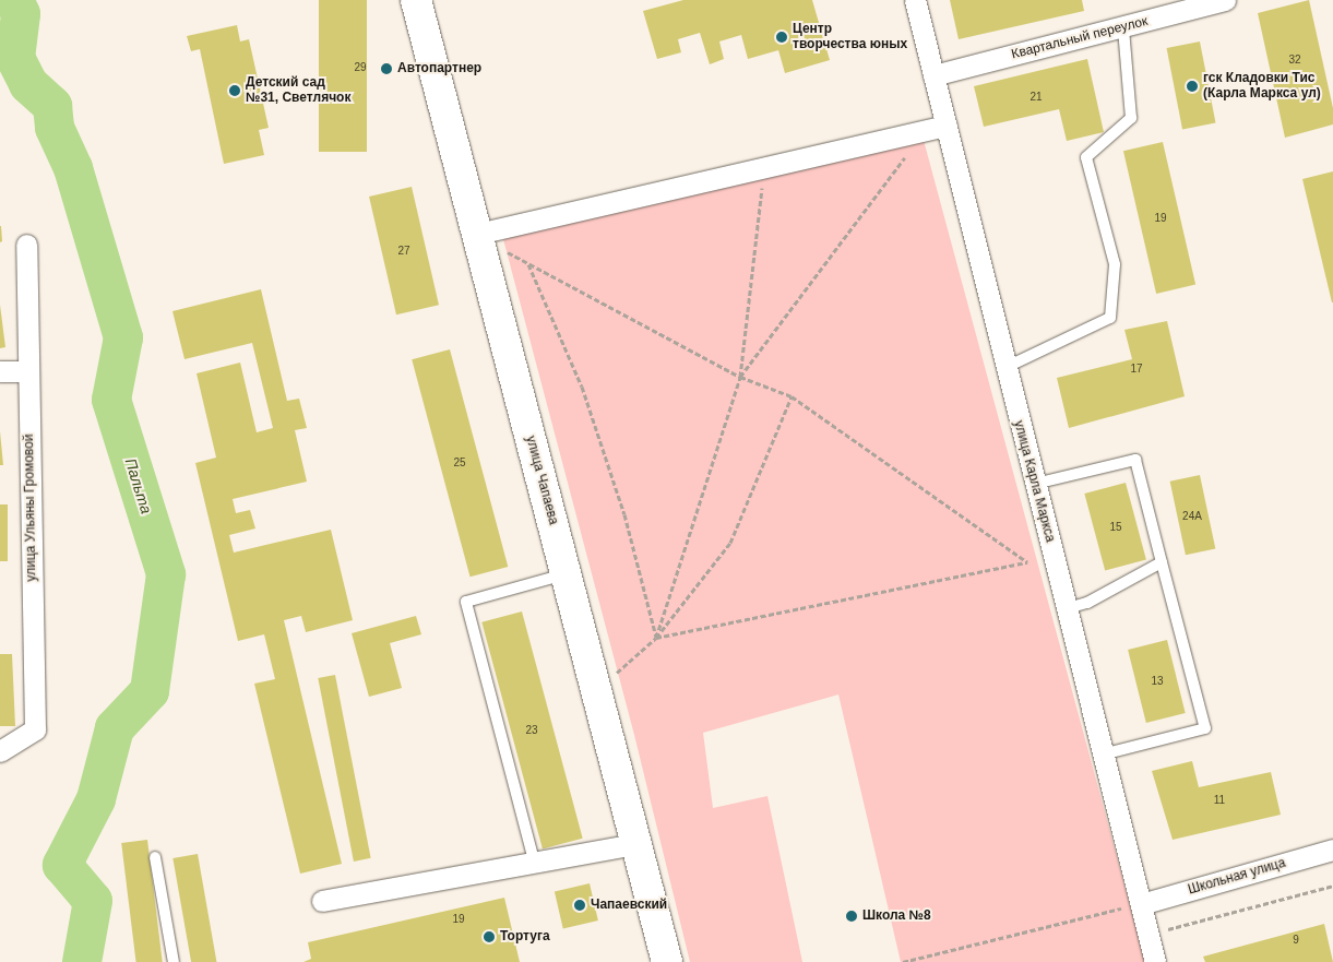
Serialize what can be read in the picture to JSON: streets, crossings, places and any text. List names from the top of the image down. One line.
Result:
{"streets":{"street":["Квартальный переулок","улица Чапаева","улица Карла Маркса","улица Ульяны Громовой","Школьная улица"]},"crossings":[["Квартальный переулок","улица Карла Маркса"],["улица Карла Маркса","Школьная улица"]],"water":["Пальта"],"places":["Центр творчества юных","Автопартнер","гск Кладовки Тис (Карла Маркса ул)","Детский сад №31, Светлячок","Чапаевский","Школа №8","Тортуга"],"house_numbers":["32","29","21","19","27","17","25","24А","15","13","23","11","19","9"]}
